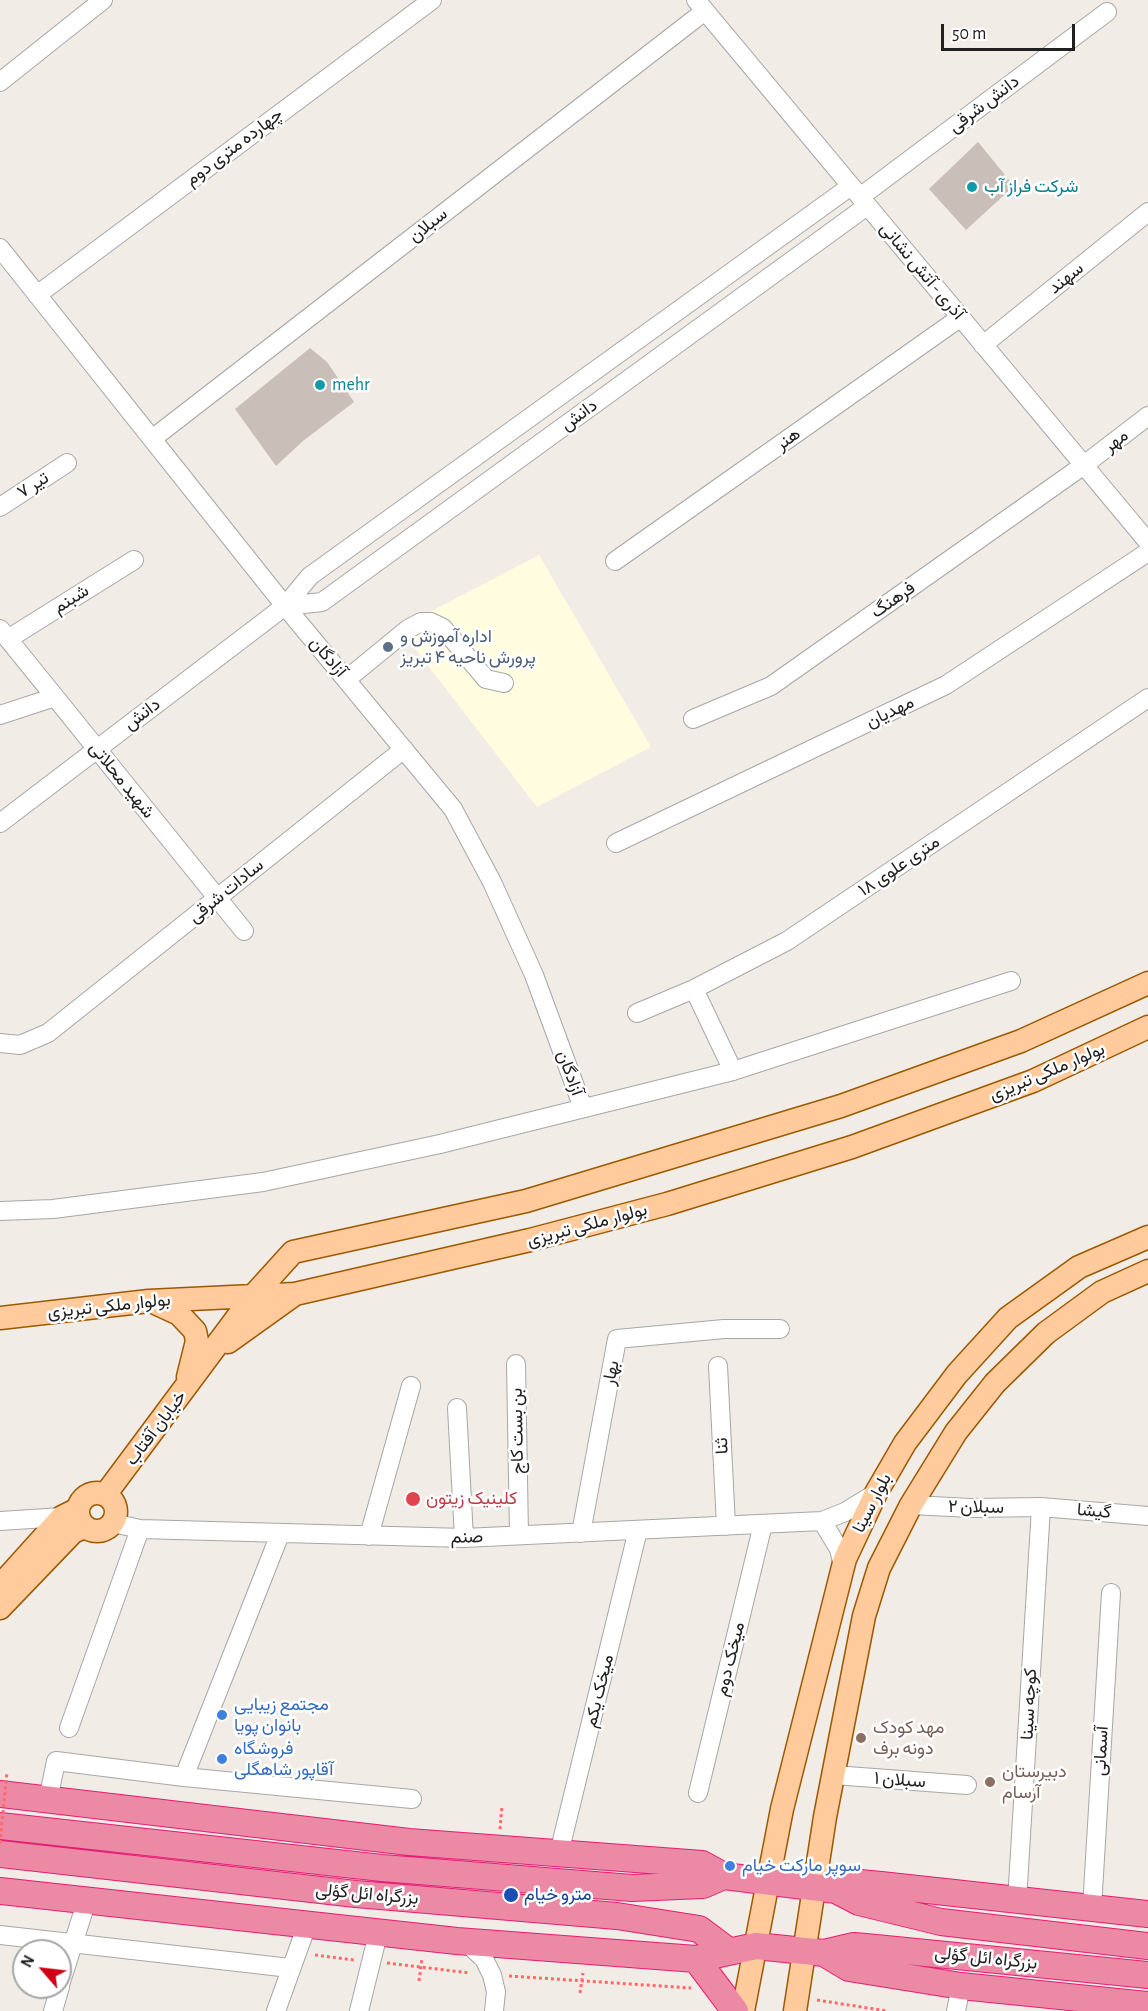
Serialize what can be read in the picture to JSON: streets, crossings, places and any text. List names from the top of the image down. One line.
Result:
{"streets":{"highway":["بزرگراه ائل گؤلی"],"main road":["بولوار ملکی تبریزی","خیابان آفتاب","بلوار سینا"],"street":["دانش شرقی","چهارده متری دوم","سبلان","آذرى - آتش نشانى","سهند","دانش","هنر","مهر","۷ تیر","شبنم","فرهنگ","آزادگان","مهدیان","شهید محلاتی","۱۸ متری علوی","سادات شرقی","بهار","بن بست کاج","ثنا","سبلان ۲","گیشا","صنم","میخک دوم","میخک یکم","کوچه سینا","آسمانی","سبلان ۱"]},"crossings":[["دانش شرقی","آذرى - آتش نشانى"],["دانش شرقی","دانش"],["چهارده متری دوم","آزادگان"],["سبلان","آذرى - آتش نشانى"],["سبلان","آزادگان"],["آذرى - آتش نشانى","سهند"],["آذرى - آتش نشانى","دانش"],["آذرى - آتش نشانى","هنر"],["آذرى - آتش نشانى","مهر"],["آذرى - آتش نشانى","فرهنگ"],["دانش","آزادگان"],["دانش","شهید محلاتی"],["مهر","فرهنگ"],["شبنم","شهید محلاتی"],["آزادگان","سادات شرقی"],["شهید محلاتی","سادات شرقی"],["بهار","صنم"],["خیابان آفتاب","صنم"],["بن بست کاج","صنم"],["ثنا","صنم"],["بلوار سینا","سبلان ۲"],["بلوار سینا","سبلان ۱"],["بلوار سینا","بزرگراه ائل گؤلی"],["سبلان ۲","گیشا"],["سبلان ۲","کوچه سینا"],["گیشا","کوچه سینا"],["صنم","میخک دوم"],["صنم","میخک یکم"]],"places":["شرکت فراز آب","mehr","اداره آموزش و پرورش ناحیه ۴ تبریز","کلینیک زیتون","مجتمع زیبایی بانوان پویا","مهد کودک دونه برف","فروشگاه آقاپور شاهگلی","دبیرستان آرسام","سوپر مارکت خیام","مترو خیام"],"scale_bar":"50 m","north":"top left"}
